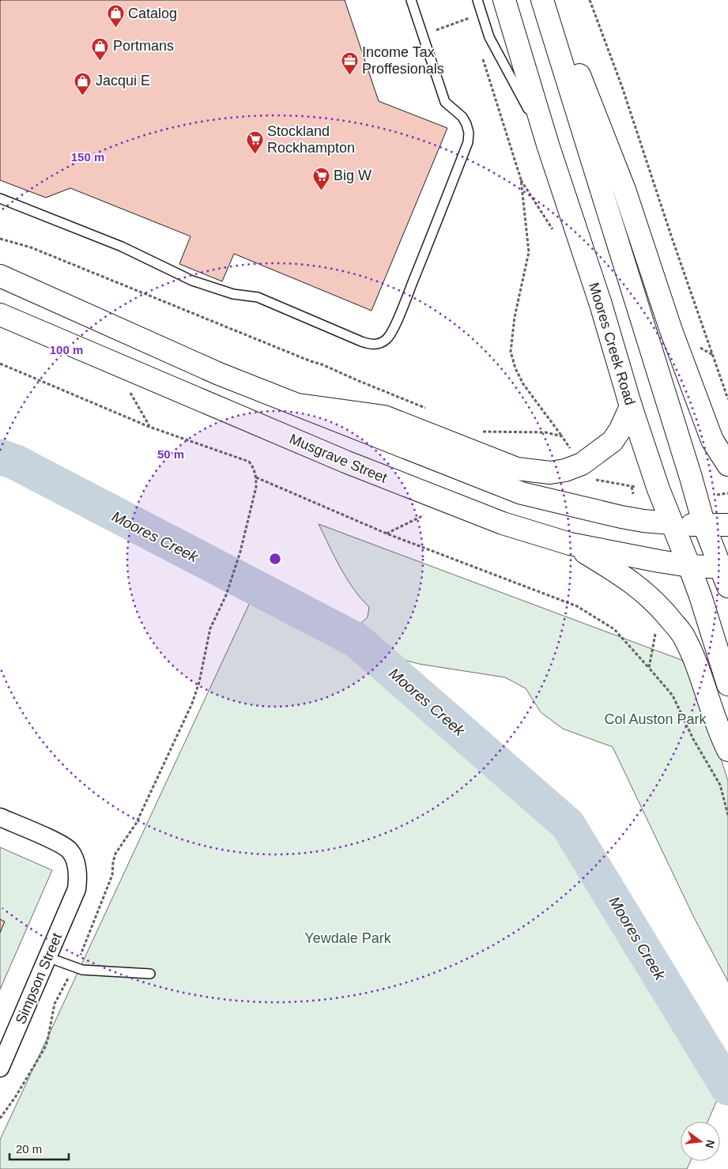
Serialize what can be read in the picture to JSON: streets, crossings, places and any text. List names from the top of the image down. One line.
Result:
{"streets":{"main road":["Moores Creek Road","Musgrave Street"],"street":["Simpson Street"]},"crossings":[["Moores Creek Road","Musgrave Street"]],"water":["Moores Creek"],"parks":["Col Auston Park","Yewdale Park"],"places":{"shop":["Catalog","Portmans","Jacqui E"],"office":["Income Tax Proffesionals"],"supermarket":["Stockland Rockhampton","Big W"]},"scale_bar":"20 m","north":"right","rings":["150 m","100 m","50 m"]}
